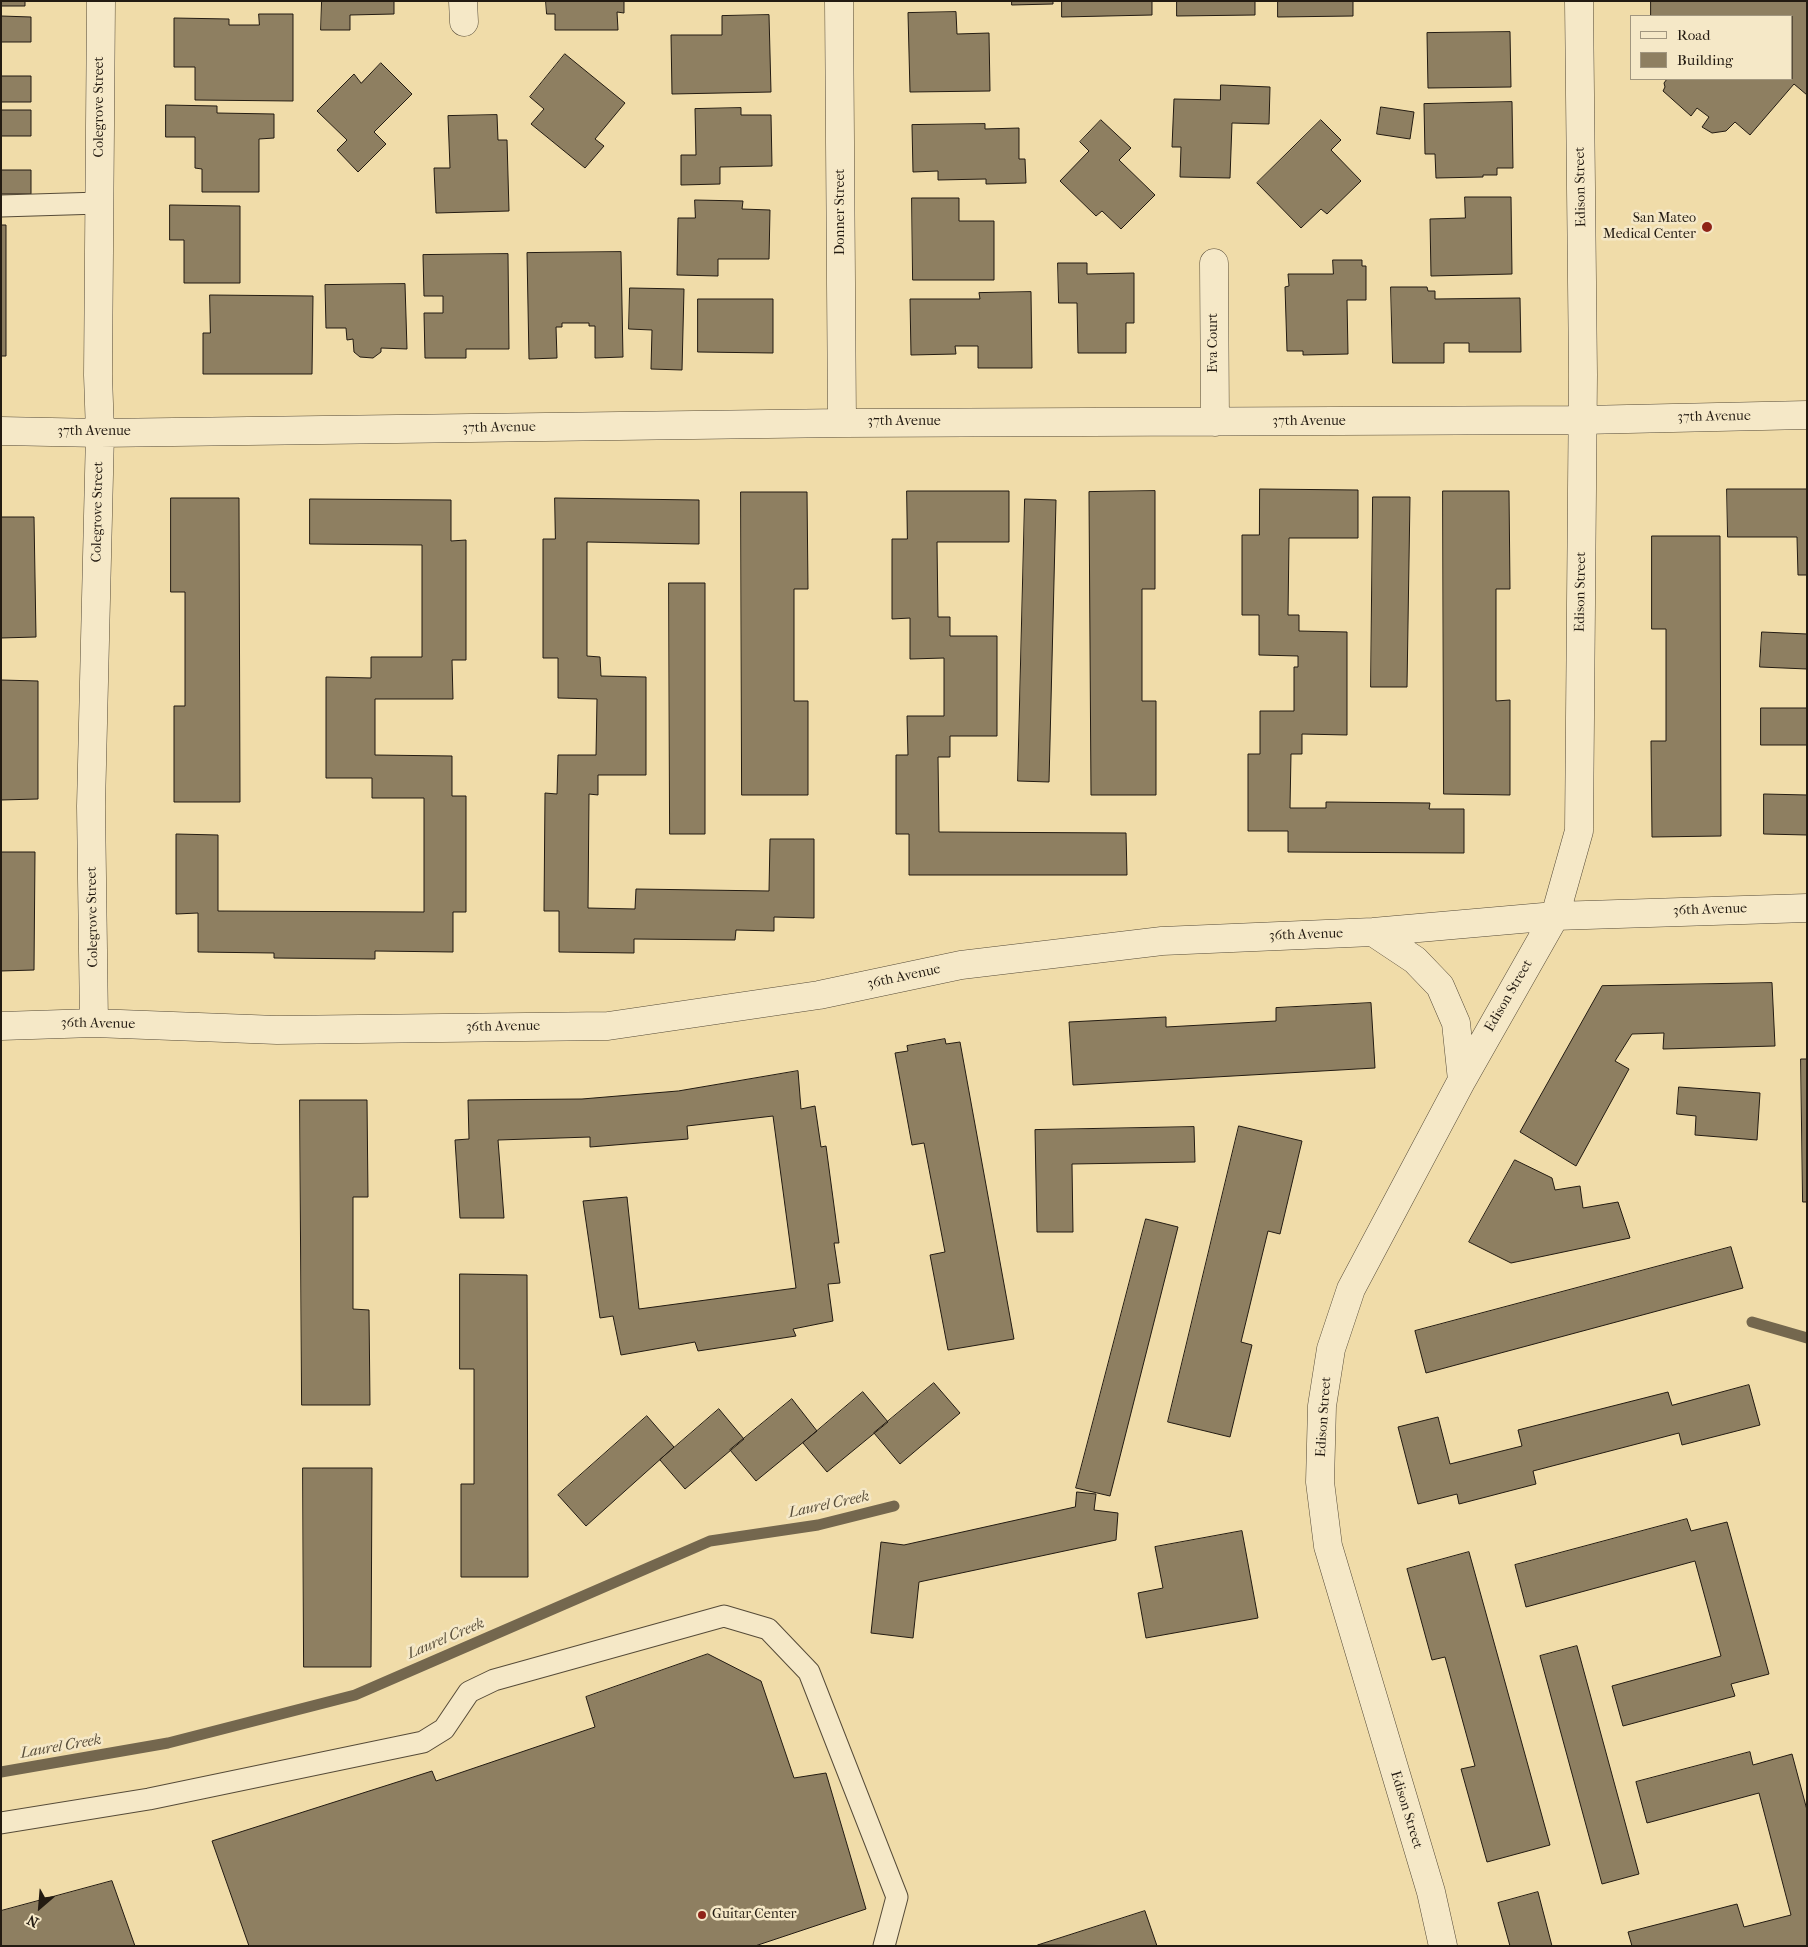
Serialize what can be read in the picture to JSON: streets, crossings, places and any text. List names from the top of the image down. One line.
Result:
{"streets":{"street":["Colegrove Street","Edison Street","Donner Street","Eva Court","37th Avenue","36th Avenue"]},"crossings":[["Colegrove Street","37th Avenue"],["Colegrove Street","36th Avenue"],["Edison Street","37th Avenue"],["Edison Street","36th Avenue"],["Donner Street","37th Avenue"],["Eva Court","37th Avenue"]],"water":["Laurel Creek"],"places":["San Mateo Medical Center","Guitar Center"],"legend":["Road","Building"],"north":"bottom left"}
